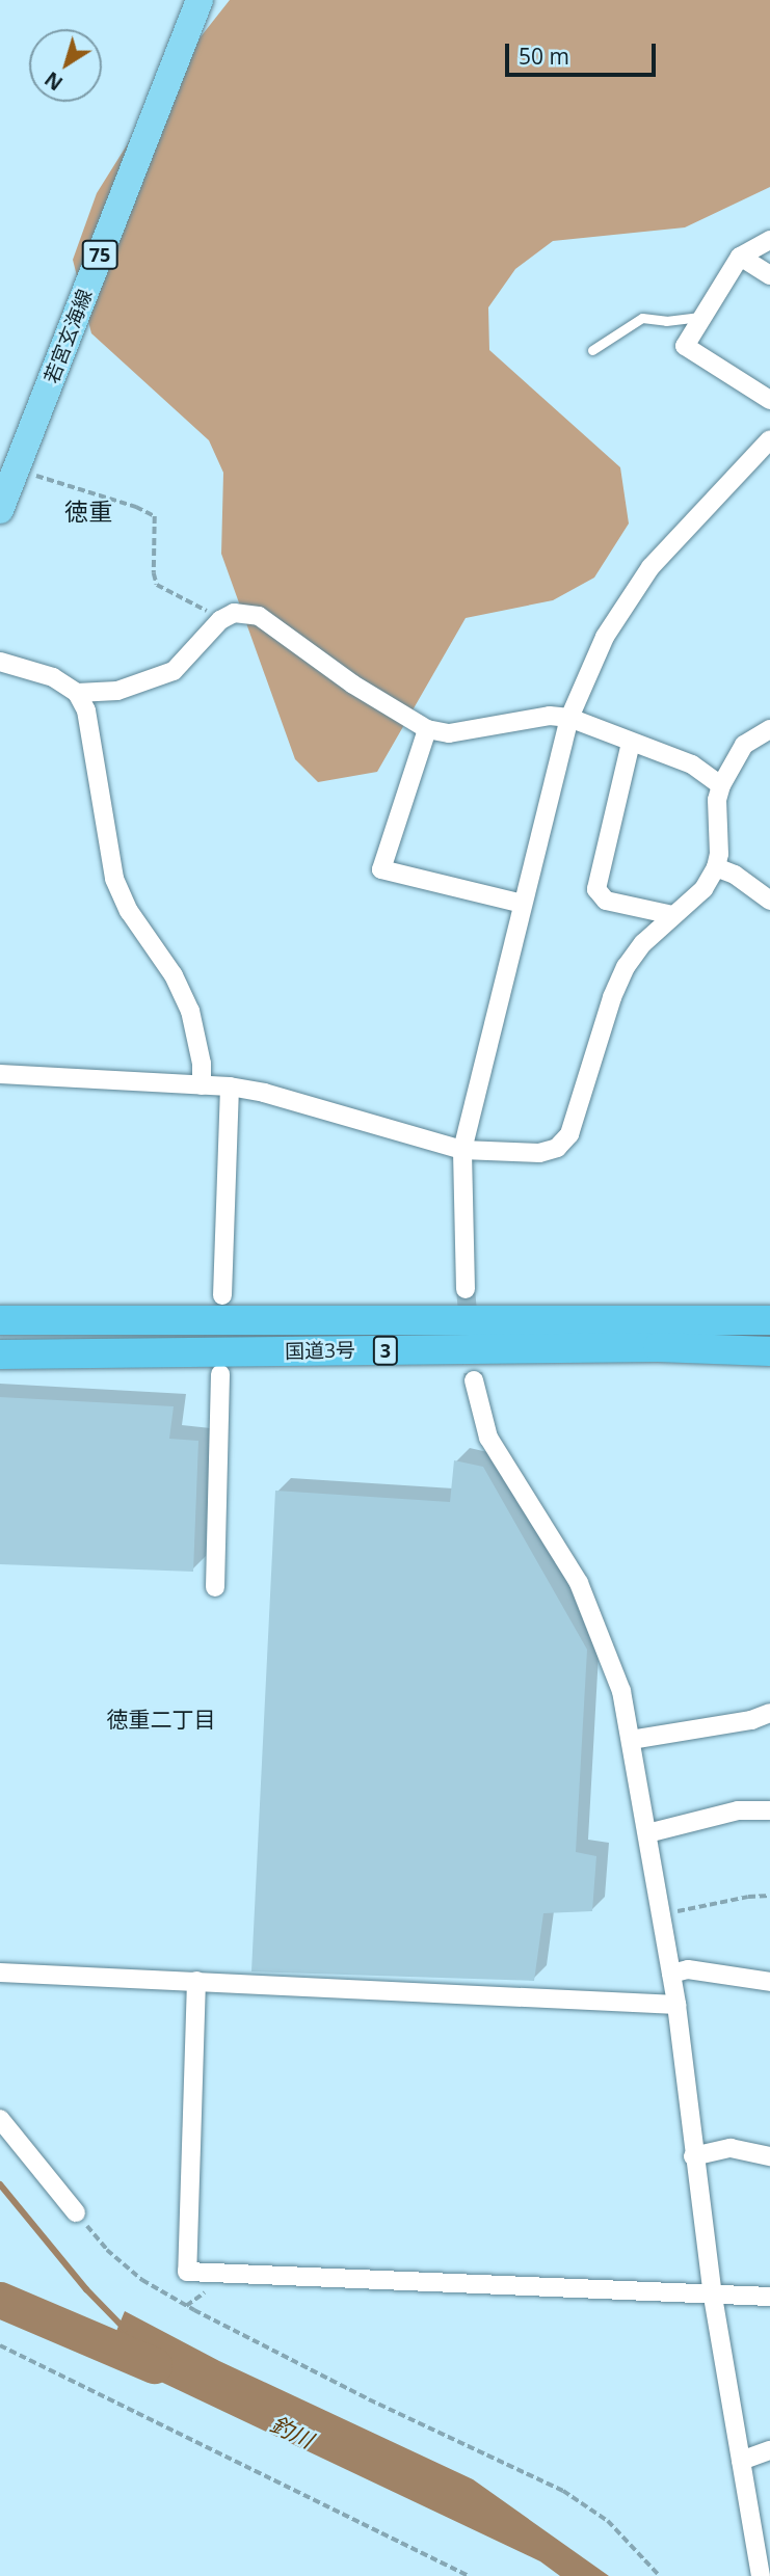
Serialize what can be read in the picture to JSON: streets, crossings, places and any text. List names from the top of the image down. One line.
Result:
{"streets":{"highway":["3","国道3号"],"main road":["75","若宮玄海線"]},"districts":["徳重","徳重二丁目"],"water":["釣川"],"scale_bar":"50 m","north":"bottom left"}
